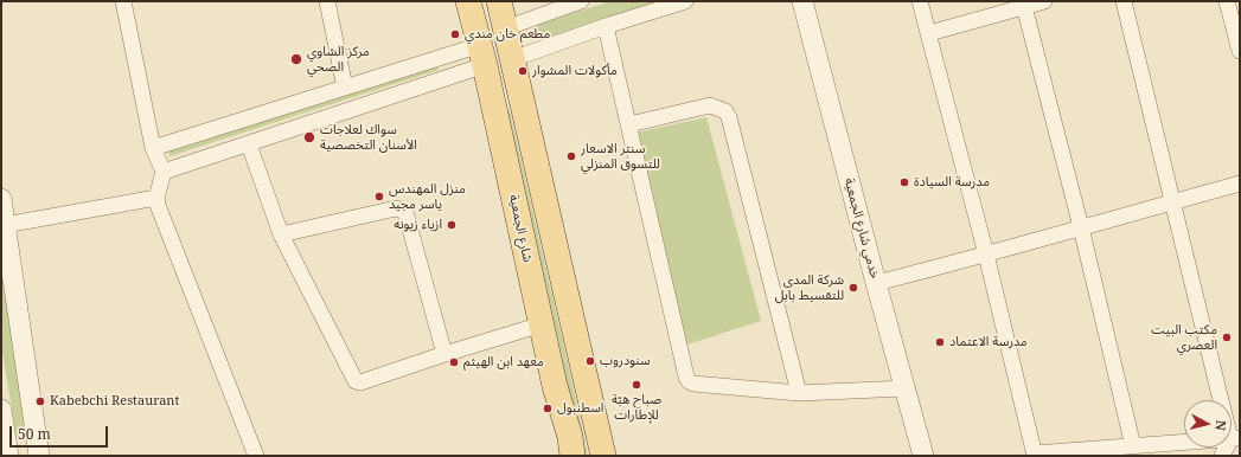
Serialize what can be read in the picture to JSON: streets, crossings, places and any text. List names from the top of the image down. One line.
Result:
{"streets":{"main road":["شارع الجمعية"],"street":["خدمي شارع الجمعية"]},"places":["مطعم خان مندي","مركز الشاوي الصحي","مأكولات المشوار","سواك لعلاجات الأسنان التخصصية","سنتر الاسعار للتسوق المنزلي","مدرسة السيادة","منزل المهندس ياسر مجيد","ازياء زيونه","شركة المدى للتقسيط بابل","مكتب البيت العصري","مدرسة الاعتماد","سنودروب","معهد ابن الهيثم","صباح هبّة للإطارات","Kabebchi Restaurant","اسطنبول"],"scale_bar":"50 m","north":"right"}
